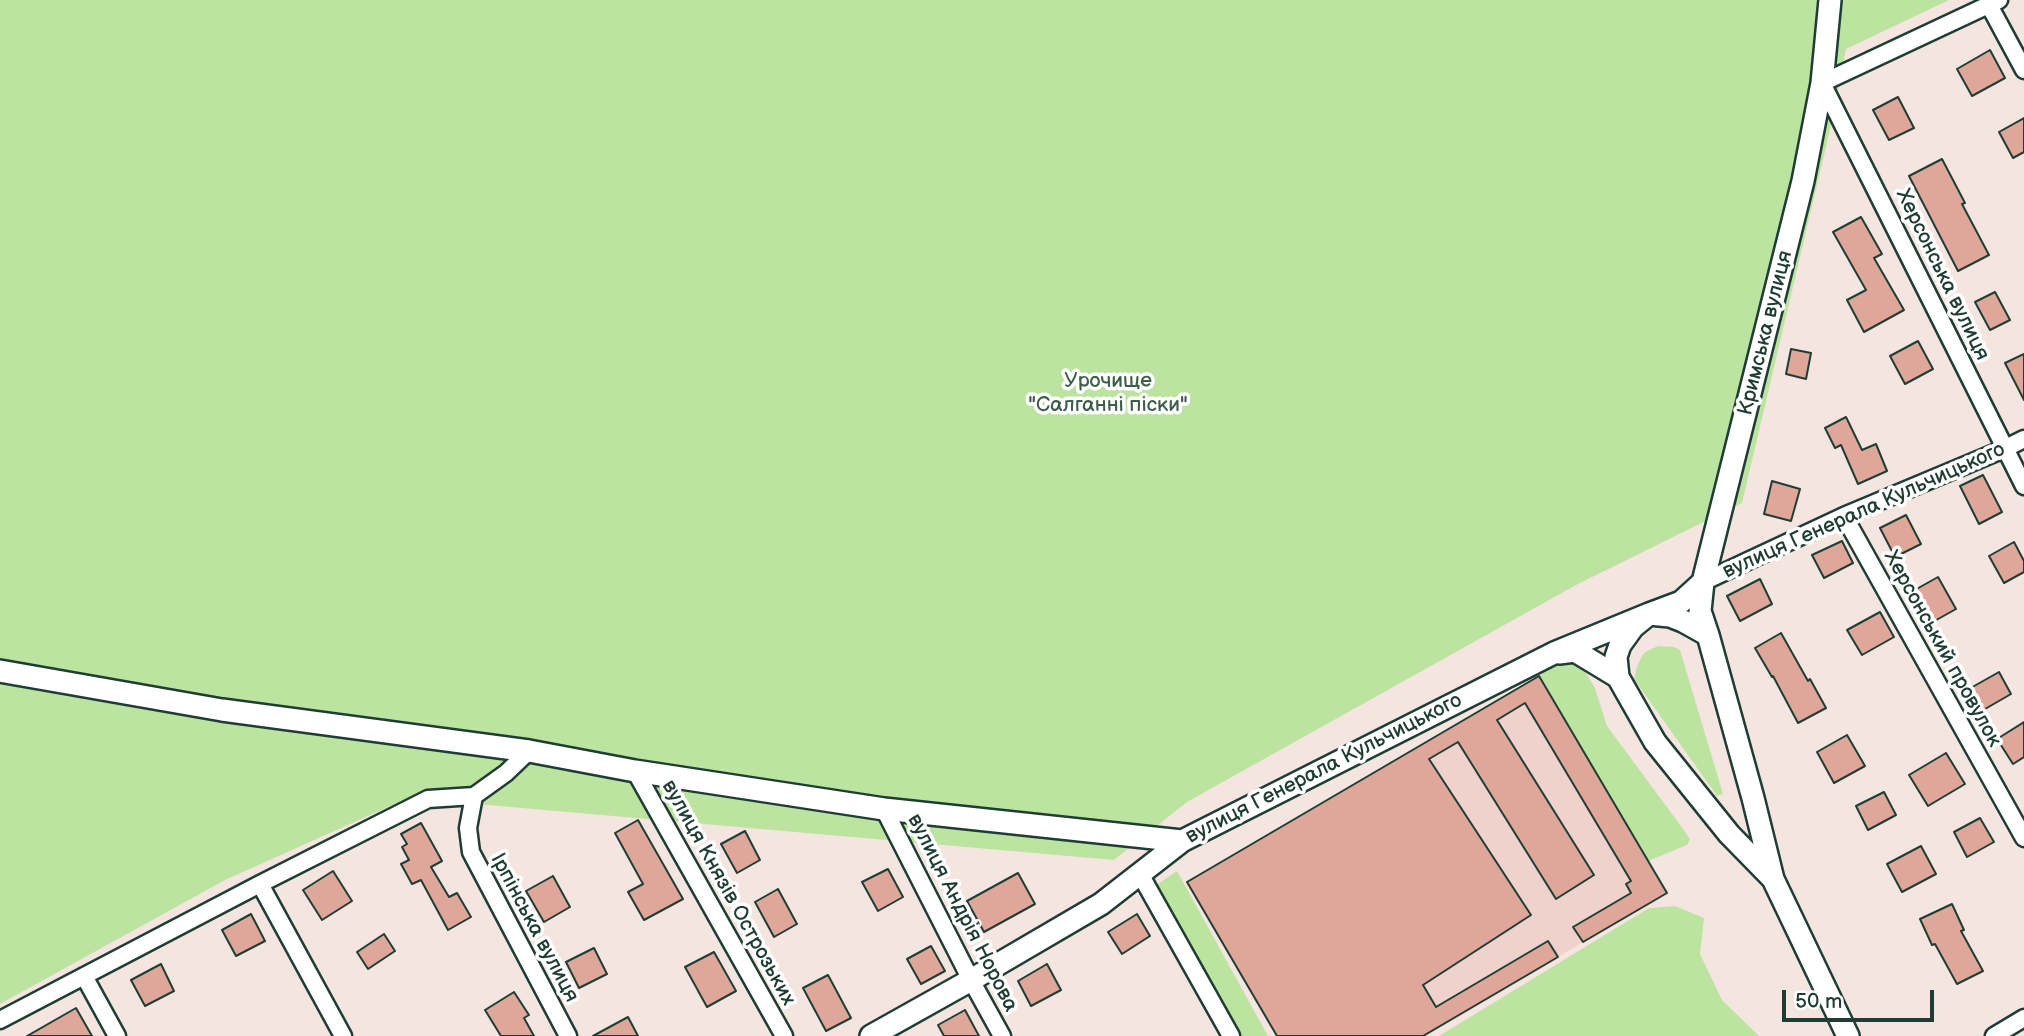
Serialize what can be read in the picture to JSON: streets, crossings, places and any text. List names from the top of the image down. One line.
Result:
{"streets":{"street":["Херсонська вулиця","Кримська вулиця","вулиця Генерала Кульчицького","Херсонський провулок","вулиця Князів Острозьких","вулиця Андрія Норова","Ірпінська вулиця"]},"crossings":[["Херсонська вулиця","Кримська вулиця"],["Херсонська вулиця","вулиця Генерала Кульчицького"],["Кримська вулиця","вулиця Генерала Кульчицького"],["вулиця Генерала Кульчицького","Херсонський провулок"],["вулиця Генерала Кульчицького","вулиця Андрія Норова"]],"parks":["Урочище \"Салганні піски\""],"scale_bar":"50 m"}
